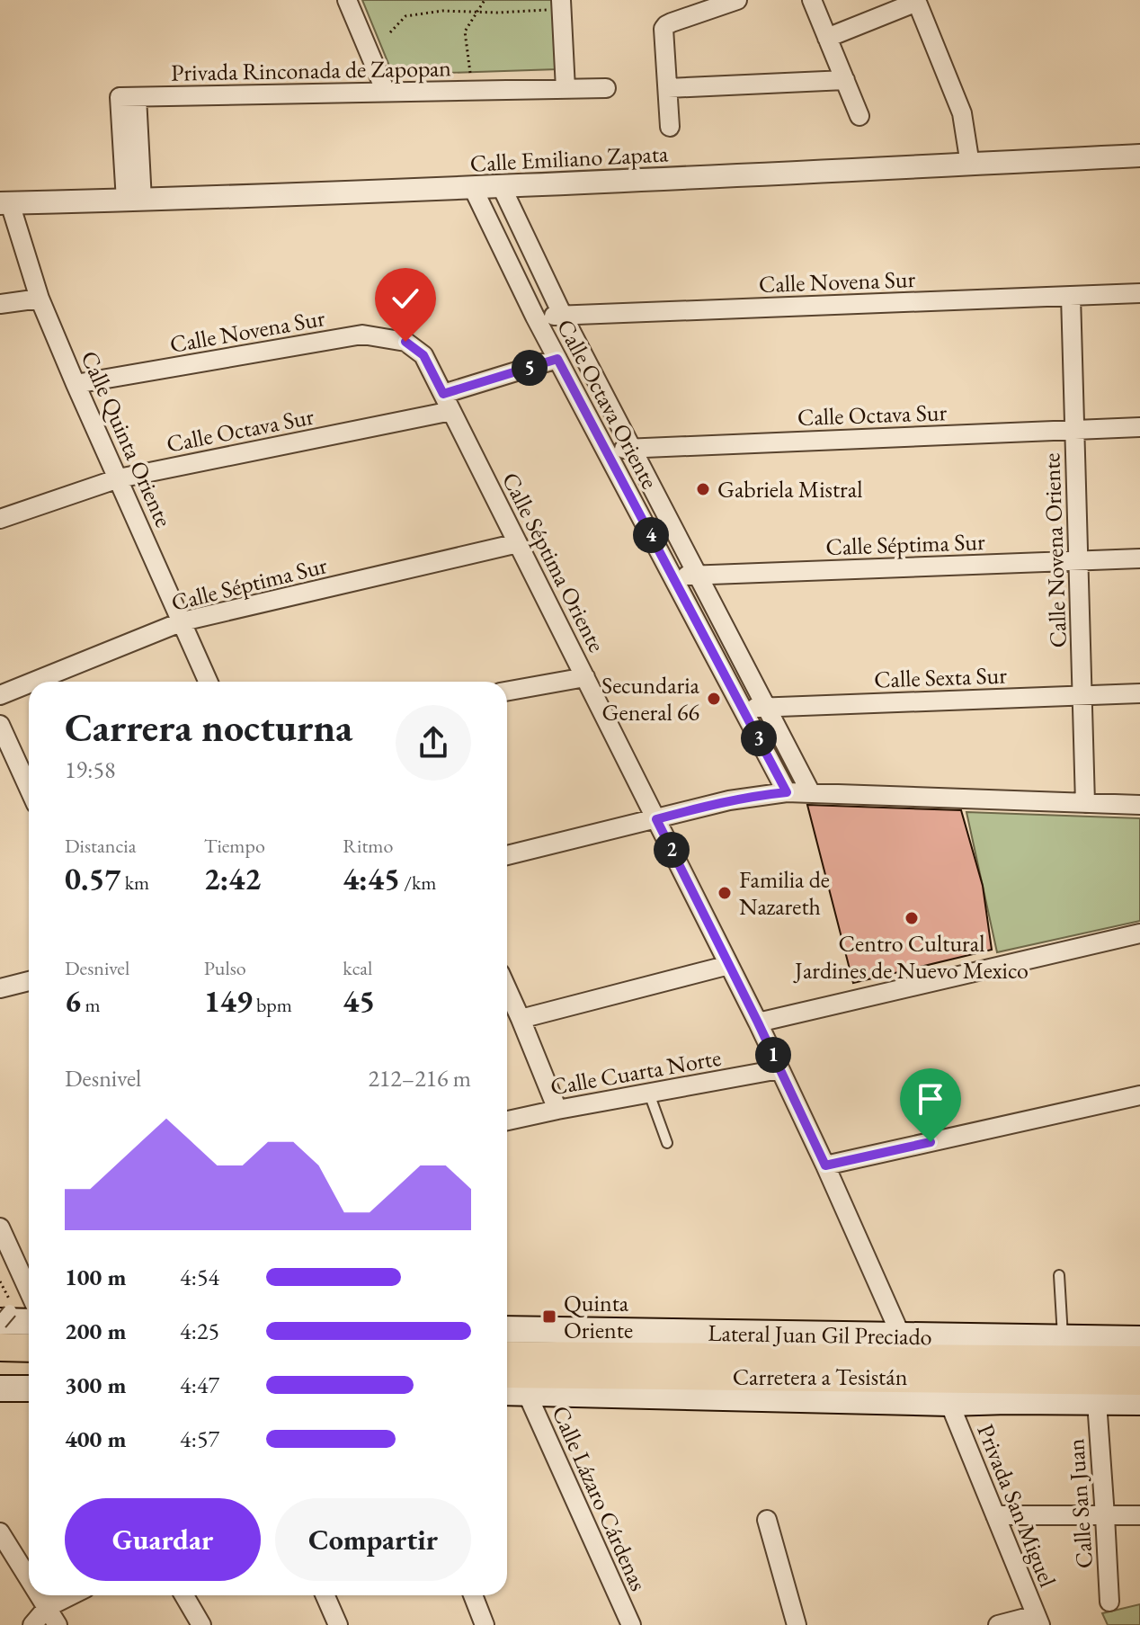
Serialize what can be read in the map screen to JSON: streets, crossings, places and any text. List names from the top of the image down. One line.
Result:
{"streets":{"main road":["Lateral Juan Gil Preciado","Carretera a Tesistán"],"street":["Privada Rinconada de Zapopan","Calle Emiliano Zapata","Calle Novena Sur","Calle Octava Oriente","Calle Octava Sur","Calle Quinta Oriente","Calle Séptima Sur","Calle Novena Oriente","Calle Séptima Oriente","Calle Sexta Sur","Calle Cuarta Norte","Calle Lázaro Cárdenas","Calle San Juan","Privada San Miguel"]},"crossings":[["Privada Rinconada de Zapopan","Calle Emiliano Zapata"],["Calle Emiliano Zapata","Calle Octava Oriente"],["Calle Emiliano Zapata","Calle Quinta Oriente"],["Calle Novena Sur","Calle Octava Oriente"],["Calle Novena Sur","Calle Quinta Oriente"],["Calle Novena Sur","Calle Novena Oriente"],["Calle Novena Sur","Calle Séptima Oriente"],["Calle Octava Oriente","Calle Octava Sur"],["Calle Octava Oriente","Calle Séptima Sur"],["Calle Octava Oriente","Calle Sexta Sur"],["Calle Octava Sur","Calle Quinta Oriente"],["Calle Octava Sur","Calle Novena Oriente"],["Calle Octava Sur","Calle Séptima Oriente"],["Calle Quinta Oriente","Calle Séptima Sur"],["Calle Séptima Sur","Calle Novena Oriente"],["Calle Séptima Sur","Calle Séptima Oriente"],["Calle Novena Oriente","Calle Sexta Sur"],["Calle Séptima Oriente","Calle Cuarta Norte"],["Calle Séptima Oriente","Lateral Juan Gil Preciado"]],"places":{"other":["Gabriela Mistral","Secundaria General 66","Familia de Nazareth","Centro Cultural Jardines de Nuevo Mexico"],"transit":["Quinta Oriente"]},"page":{"pins":["5","4","3","2","1"],"heading":["Carrera nocturna","19:58"],"stats":[["Distancia","0.57 km"],["Tiempo","2:42"],["Ritmo","4:45 /km"],["Desnivel","6 m"],["Pulso","149 bpm"],["kcal","45"]],"chart":["Desnivel","212–216 m"],"list":[{"name":"100 m","note":"4:54"},{"name":"200 m","note":"4:25"},{"name":"300 m","note":"4:47"},{"name":"400 m","note":"4:57"}],"buttons":["Guardar","Compartir"]}}
